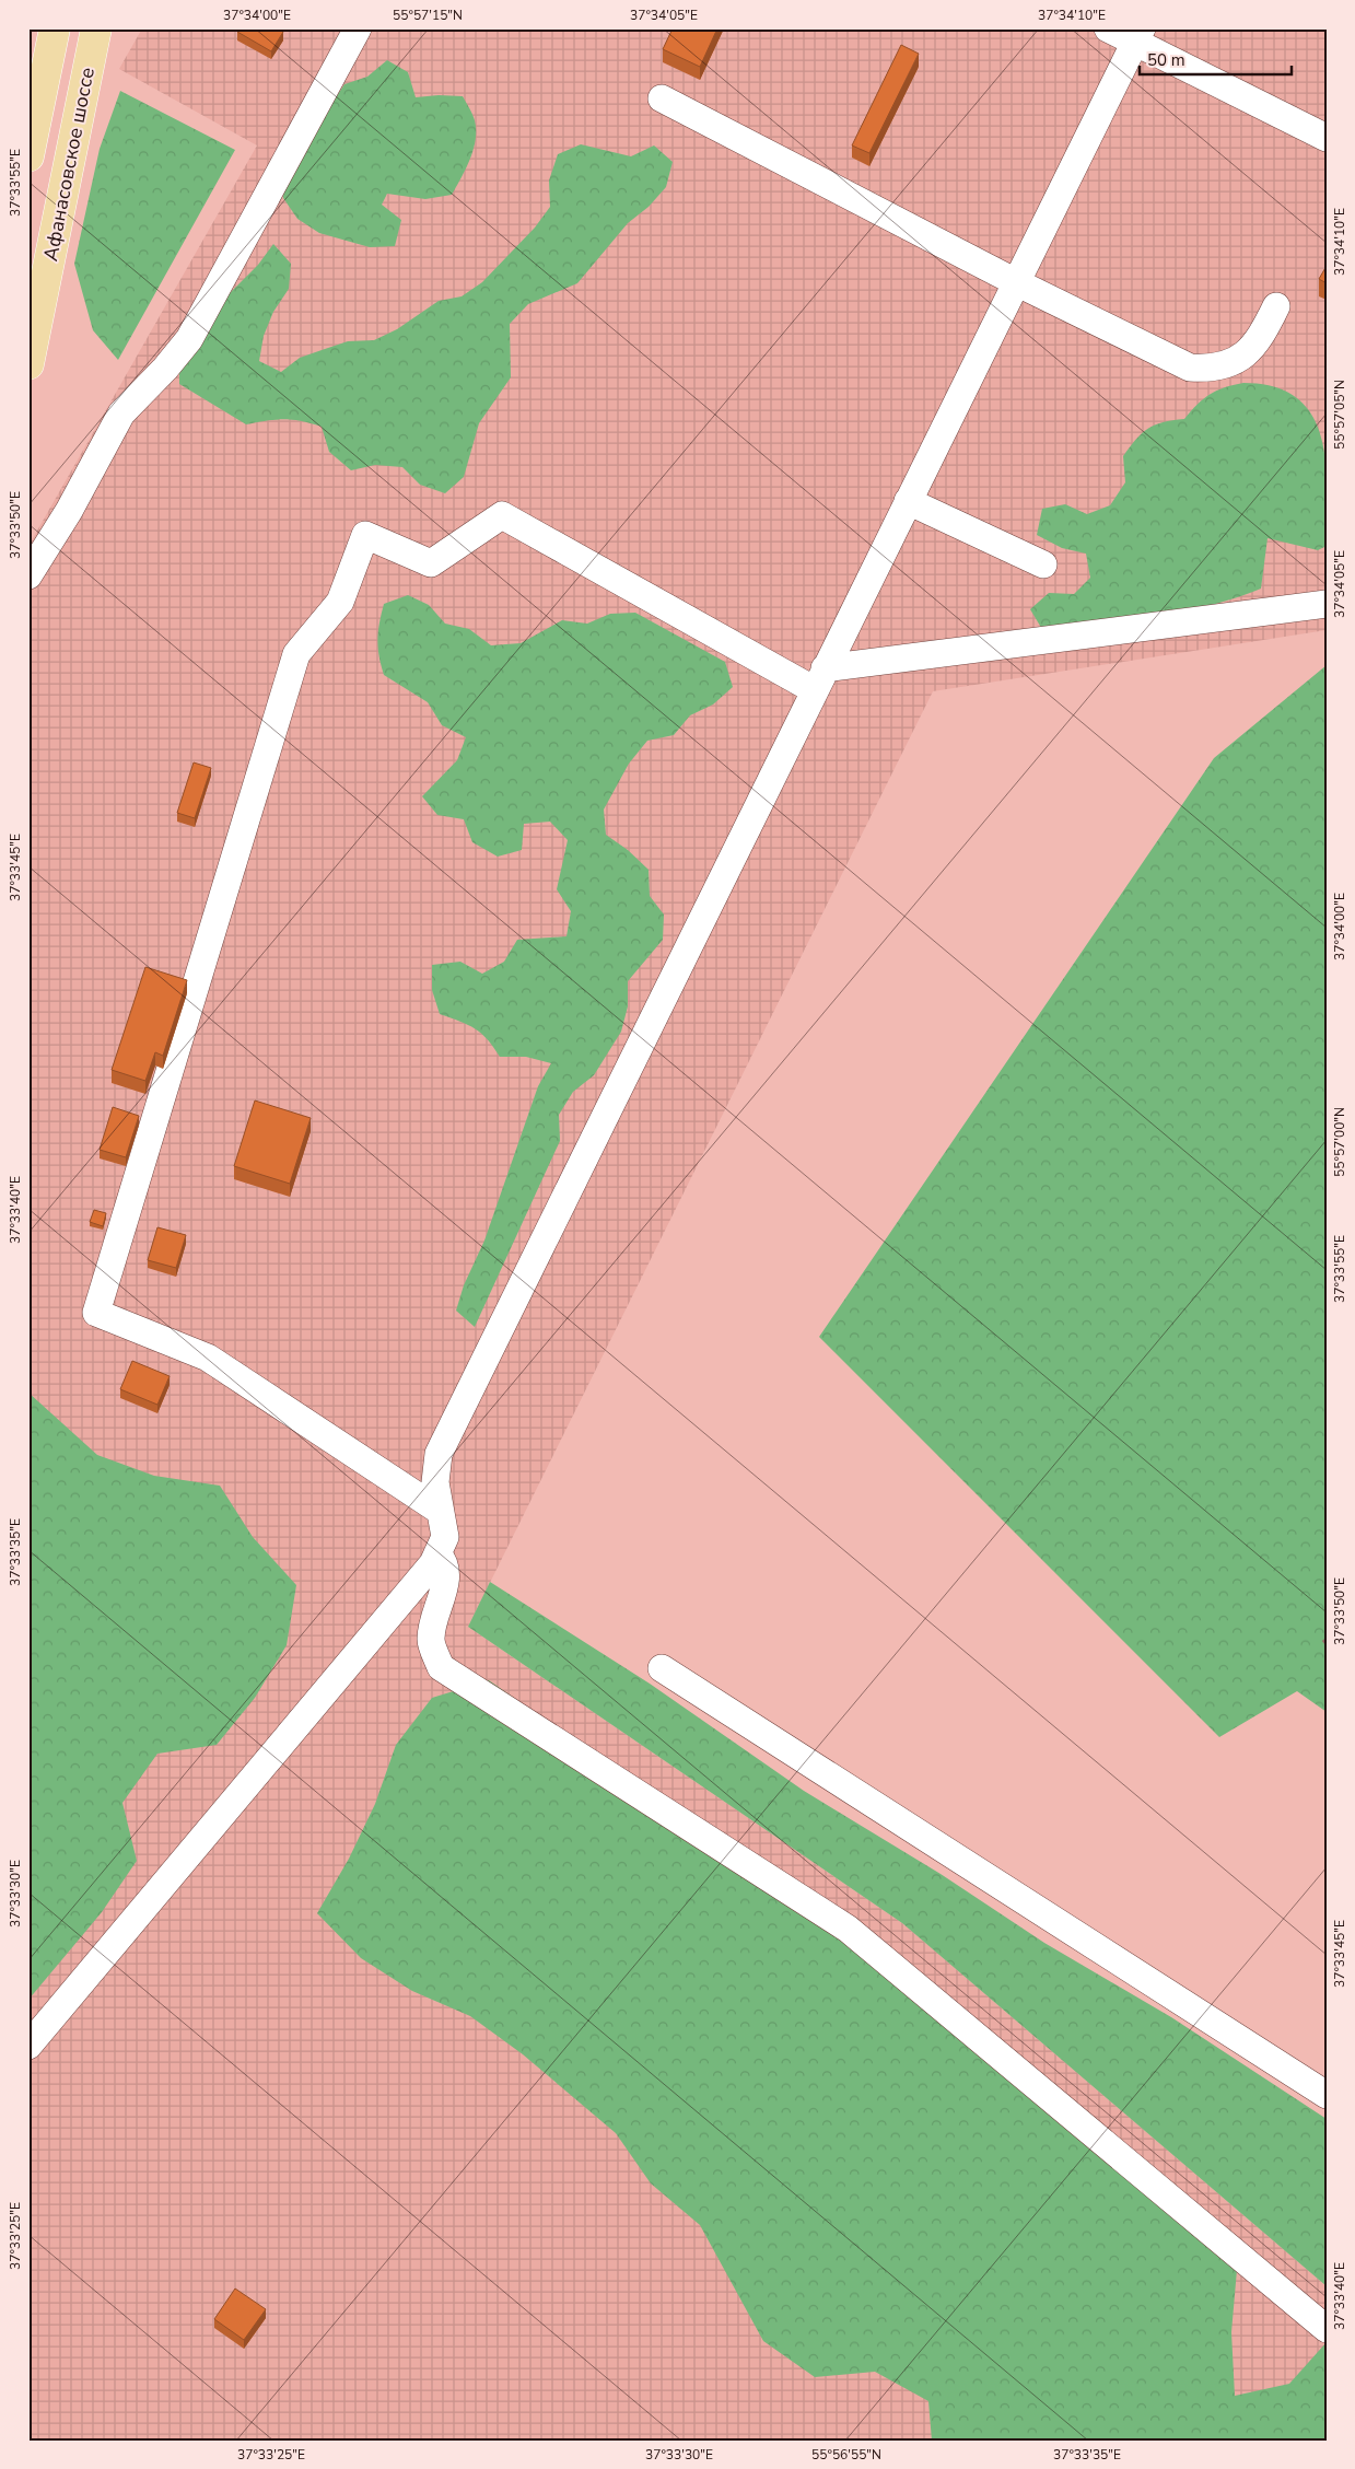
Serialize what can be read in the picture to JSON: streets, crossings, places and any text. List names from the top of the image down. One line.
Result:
{"streets":{"main road":["Афанасовское шоссе"]},"scale_bar":"50 m","coordinates":["37°34'00\"E","55°57'15\"N","37°34'05\"E","37°34'10\"E","37°33'55\"E","55°57'05\"N","37°33'50\"E","37°33'45\"E","55°57'00\"N","37°33'40\"E","37°33'35\"E","37°33'30\"E","37°33'25\"E","55°56'55\"N"]}
